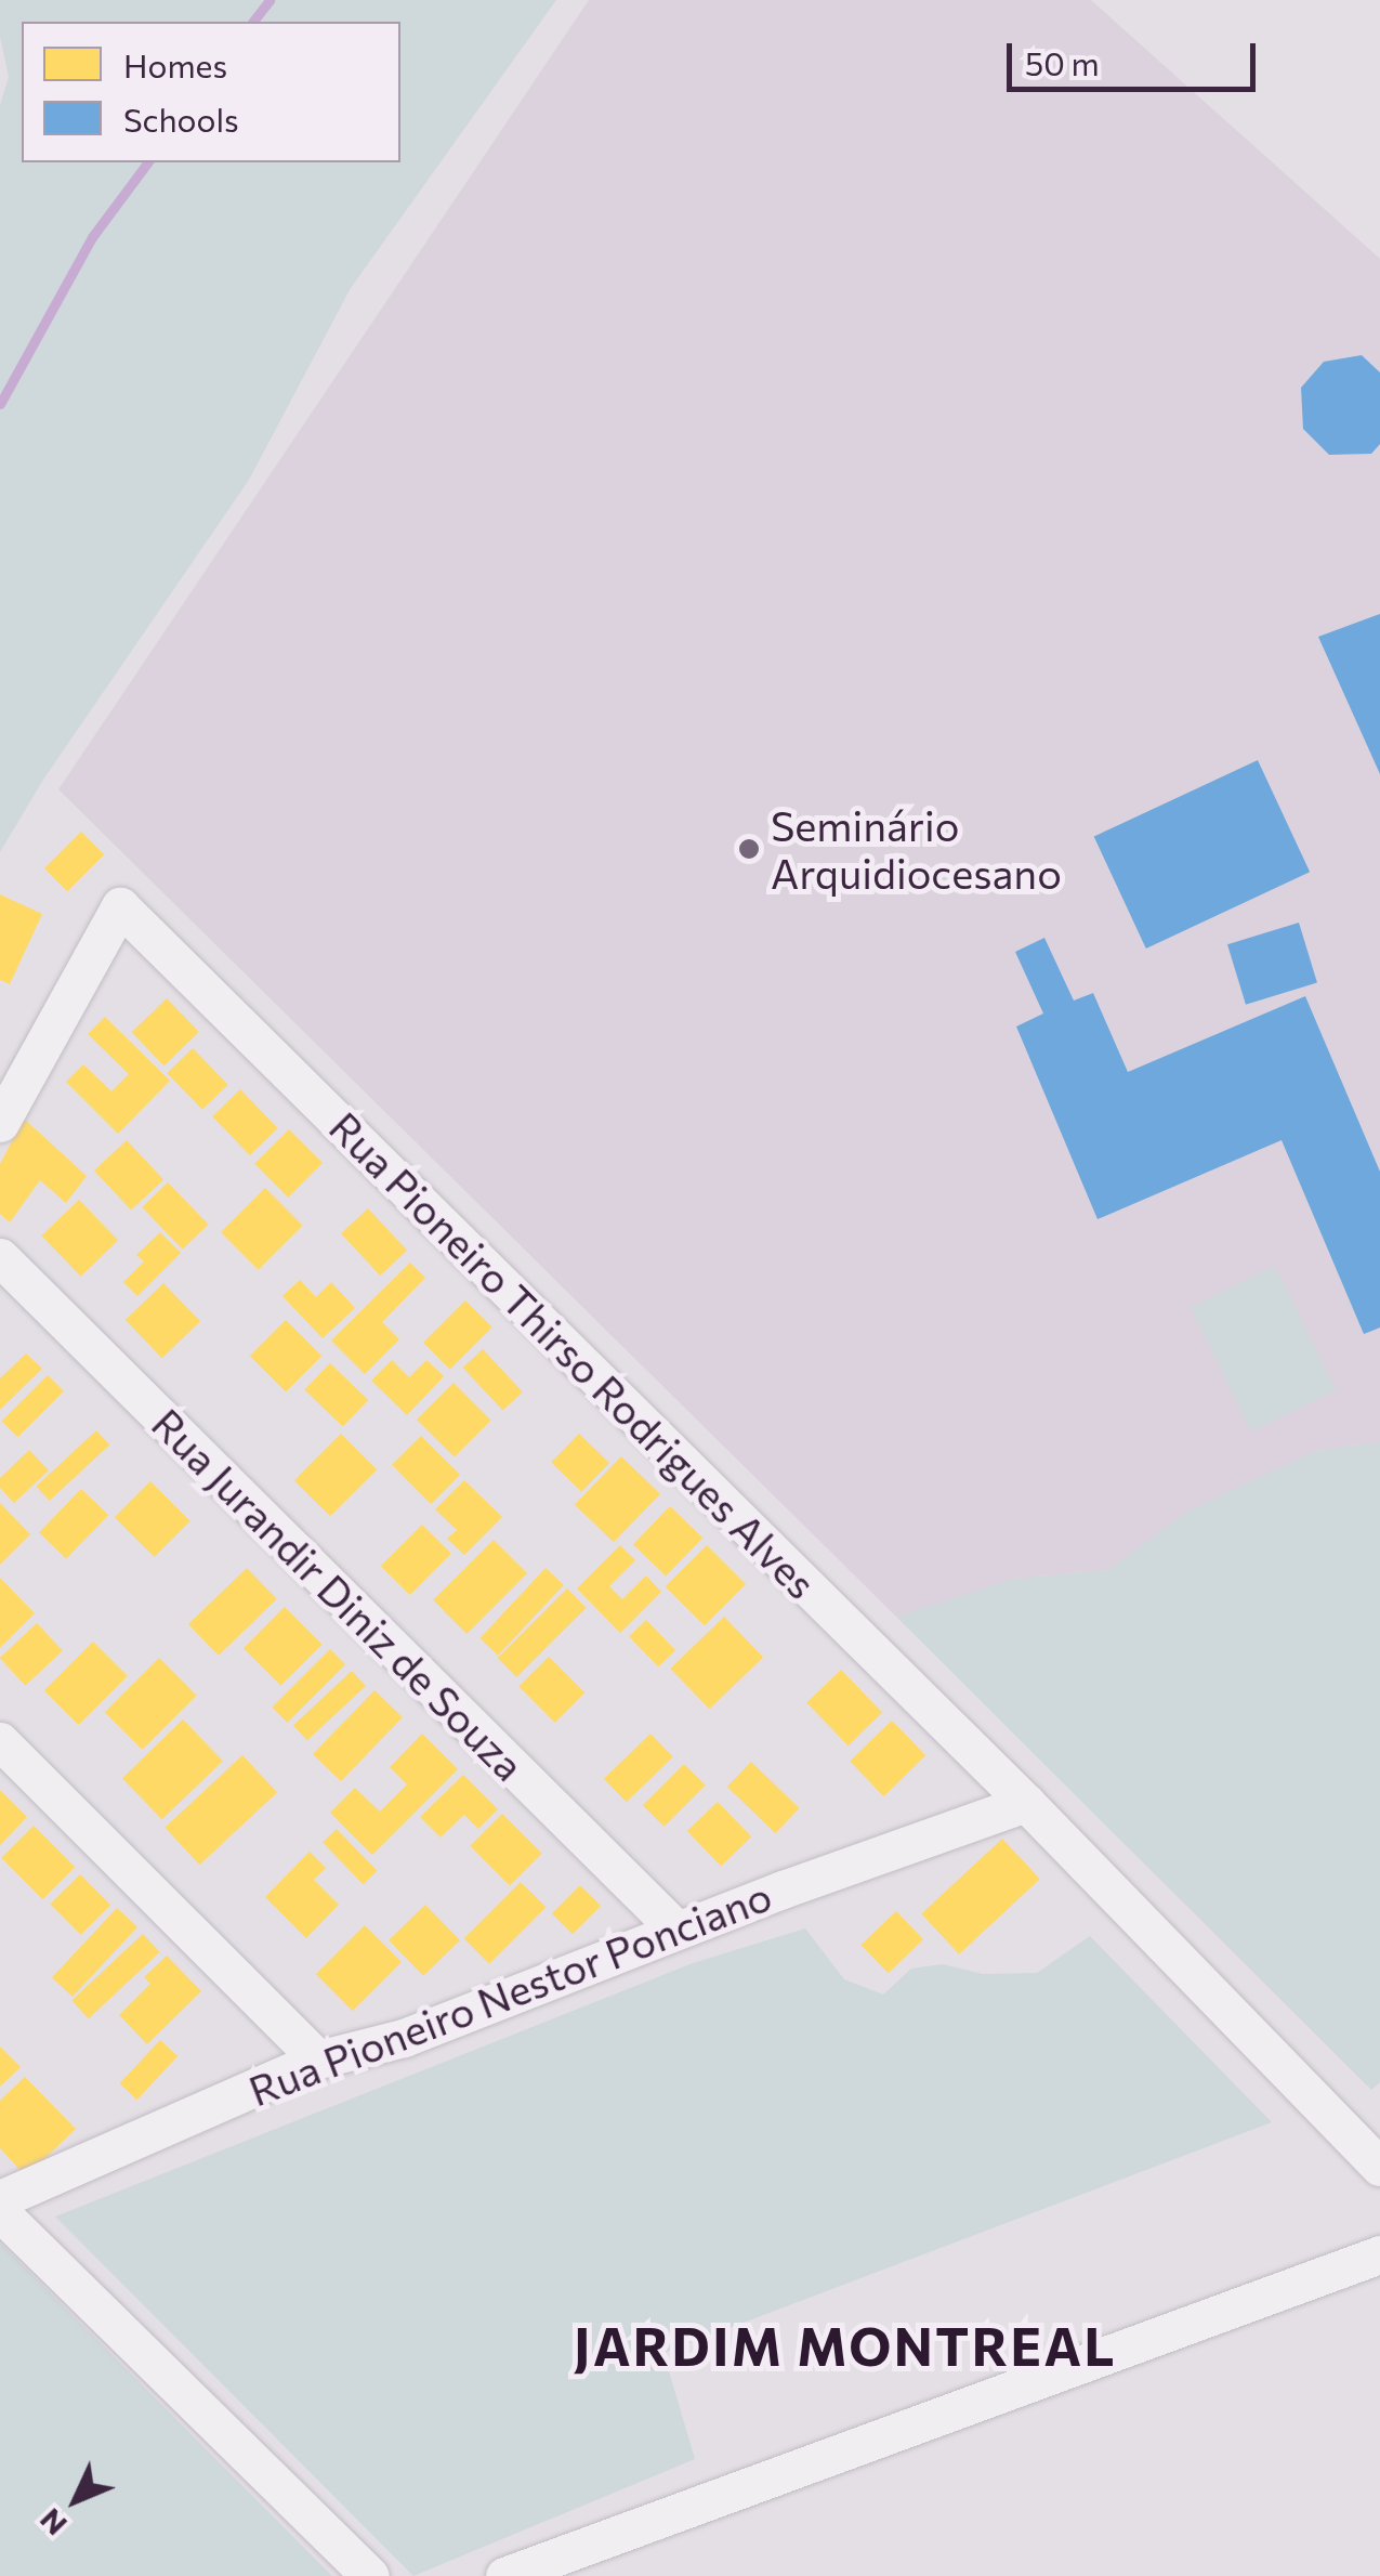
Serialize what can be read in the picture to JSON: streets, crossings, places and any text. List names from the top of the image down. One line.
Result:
{"streets":{"street":["Rua Pioneiro Thirso Rodrigues Alves","Rua Jurandir Diniz de Souza","Rua Pioneiro Nestor Ponciano"]},"crossings":[["Rua Pioneiro Thirso Rodrigues Alves","Rua Pioneiro Nestor Ponciano"],["Rua Jurandir Diniz de Souza","Rua Pioneiro Nestor Ponciano"]],"districts":["JARDIM MONTREAL"],"places":["Seminário Arquidiocesano"],"legend":["Homes","Schools"],"scale_bar":"50 m","north":"bottom left"}
